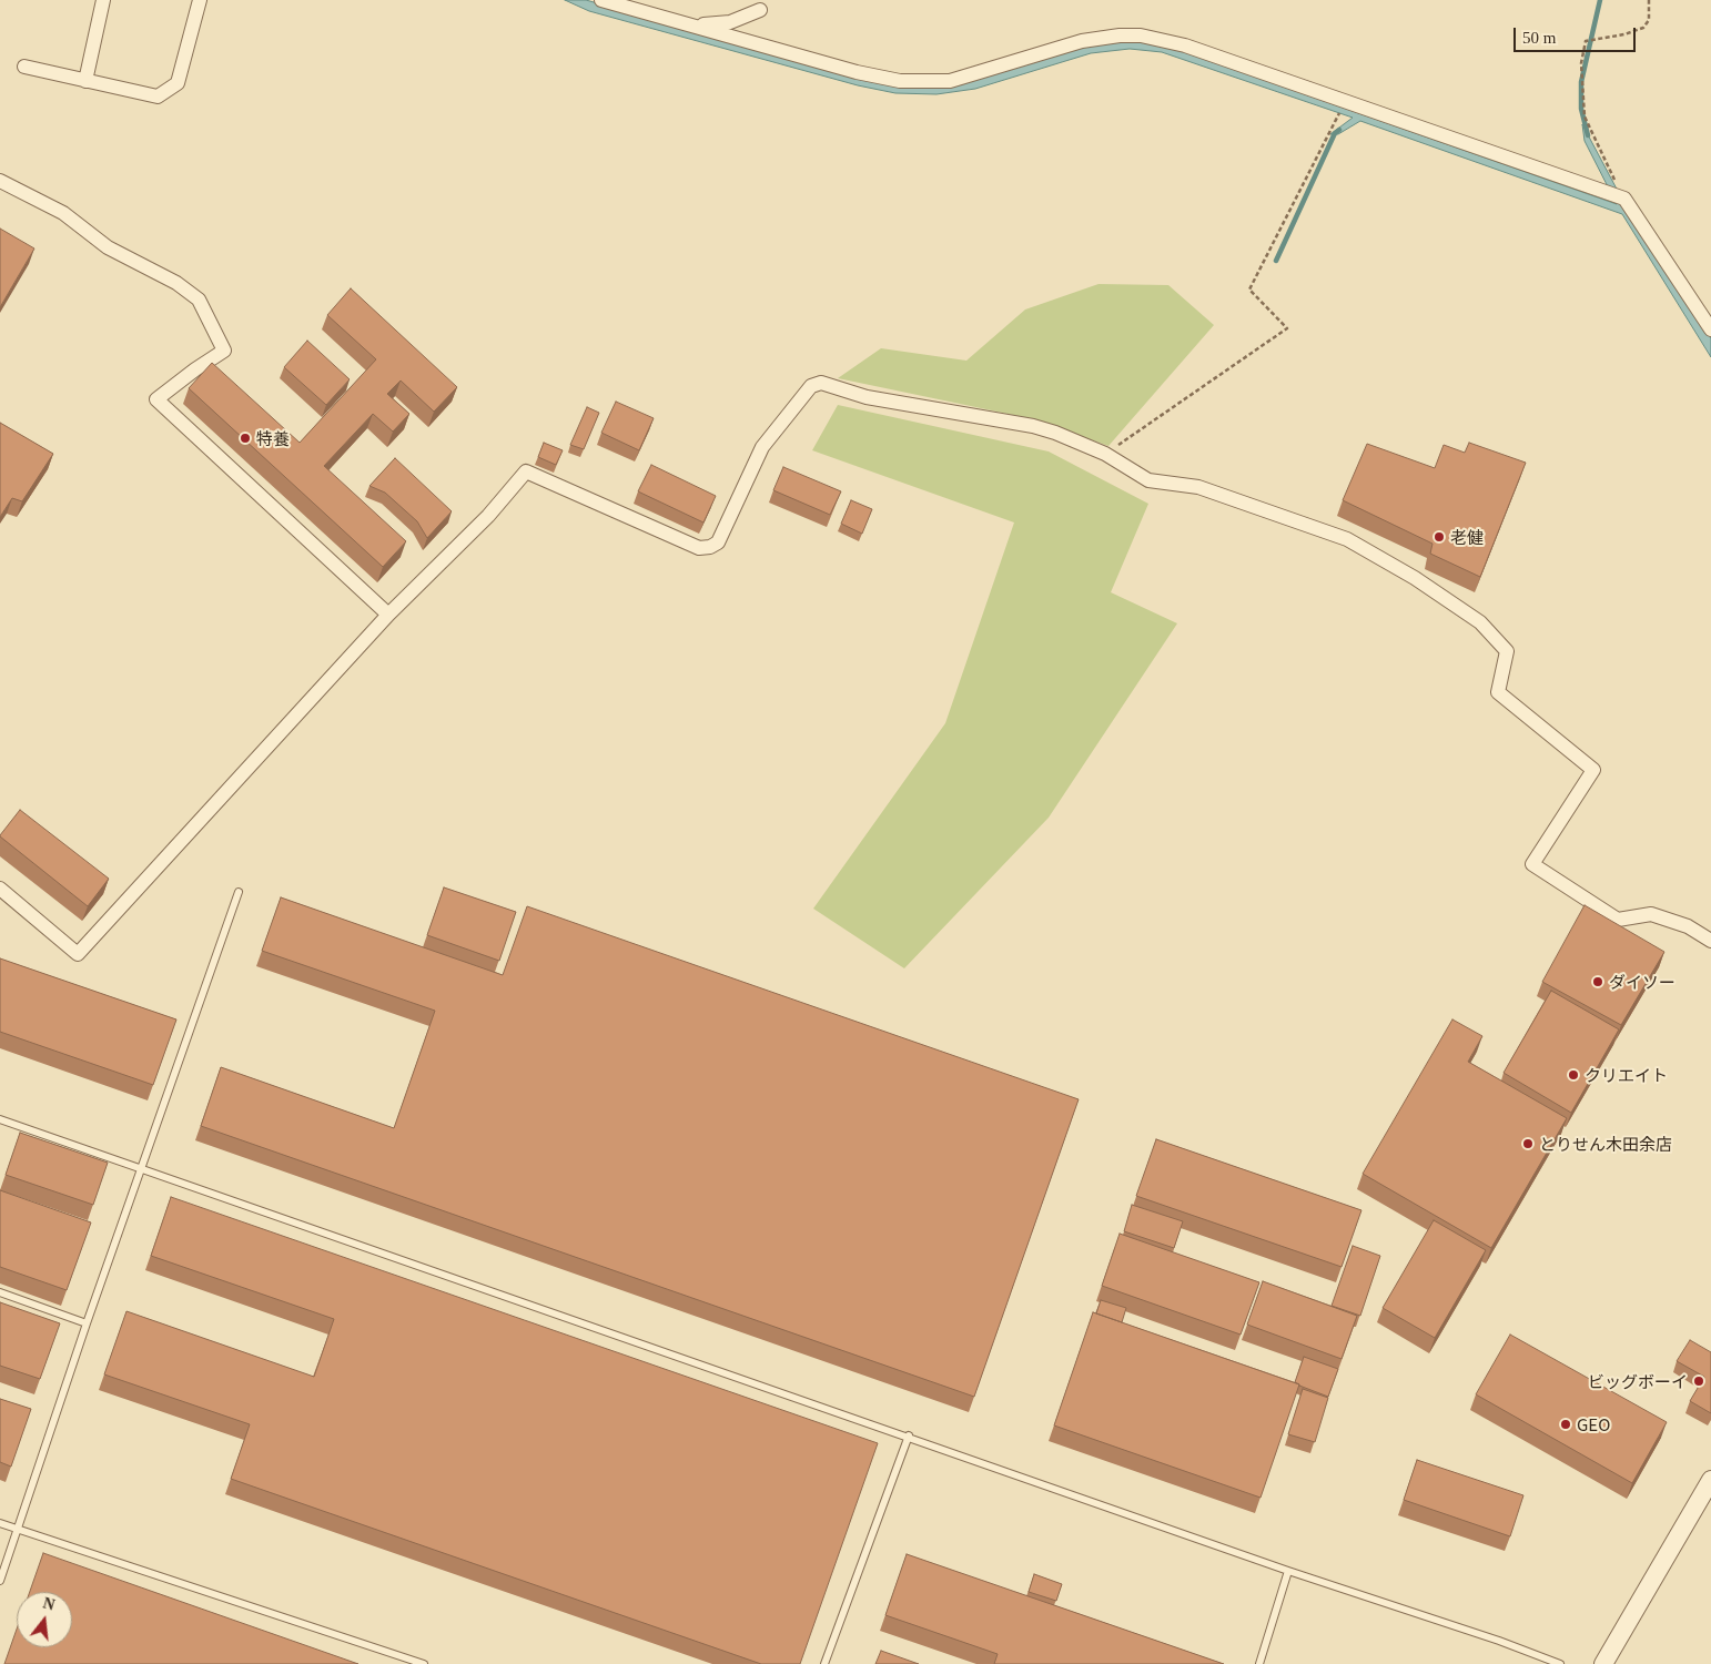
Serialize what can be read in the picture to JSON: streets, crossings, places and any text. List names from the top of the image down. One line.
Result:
{"places":["特養","老健","ダイソー","クリエイト","とりせん木田余店","ビッグボーイ","GEO"],"scale_bar":"50 m","north":"top"}
